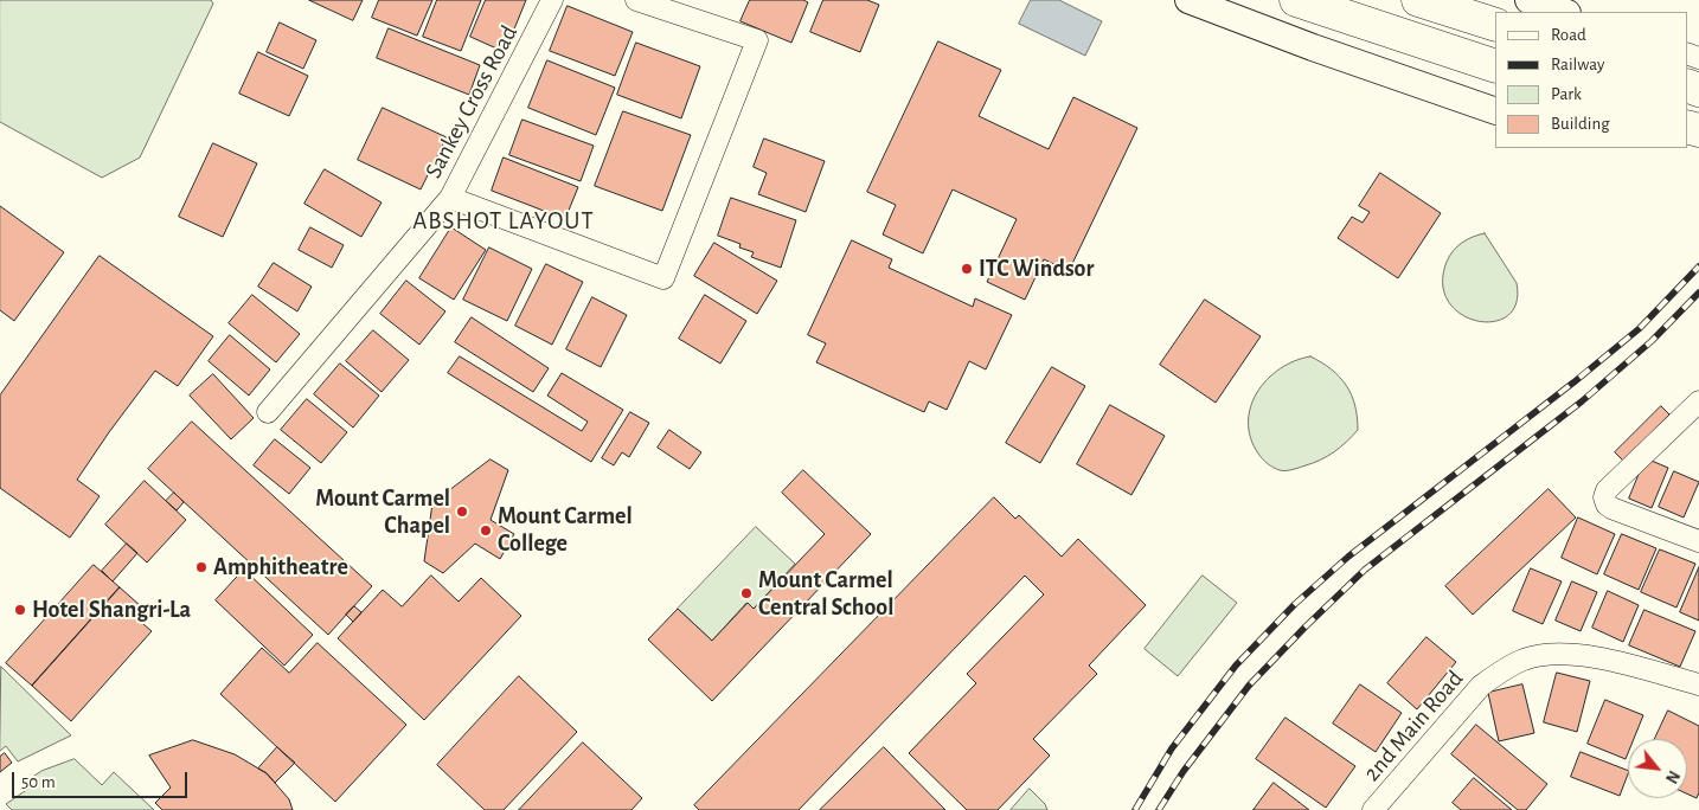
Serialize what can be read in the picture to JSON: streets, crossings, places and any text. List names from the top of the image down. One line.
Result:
{"streets":{"street":["Sankey Cross Road","2nd Main Road"]},"districts":["ABSHOT LAYOUT"],"places":["ITC Windsor","Mount Carmel Chapel","Mount Carmel College","Amphitheatre","Mount Carmel Central School","Hotel Shangri-La"],"legend":["Road","Railway","Park","Building"],"scale_bar":"50 m","north":"bottom right"}
